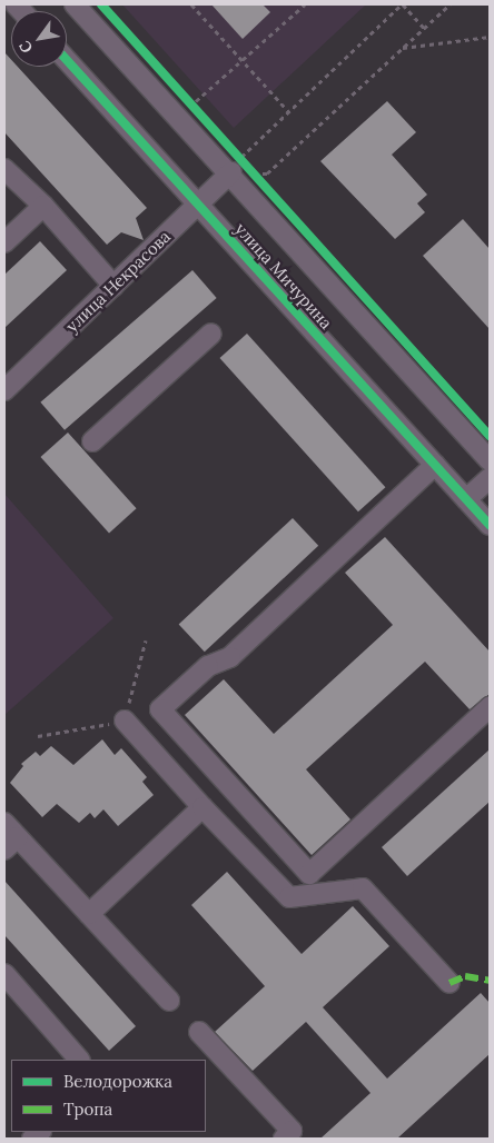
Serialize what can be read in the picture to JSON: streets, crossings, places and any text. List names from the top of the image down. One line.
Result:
{"streets":{"street":["улица Мичурина","улица Некрасова"]},"crossings":[["улица Мичурина","улица Некрасова"]],"legend":["Велодорожка","Тропа"],"north":"bottom left"}
